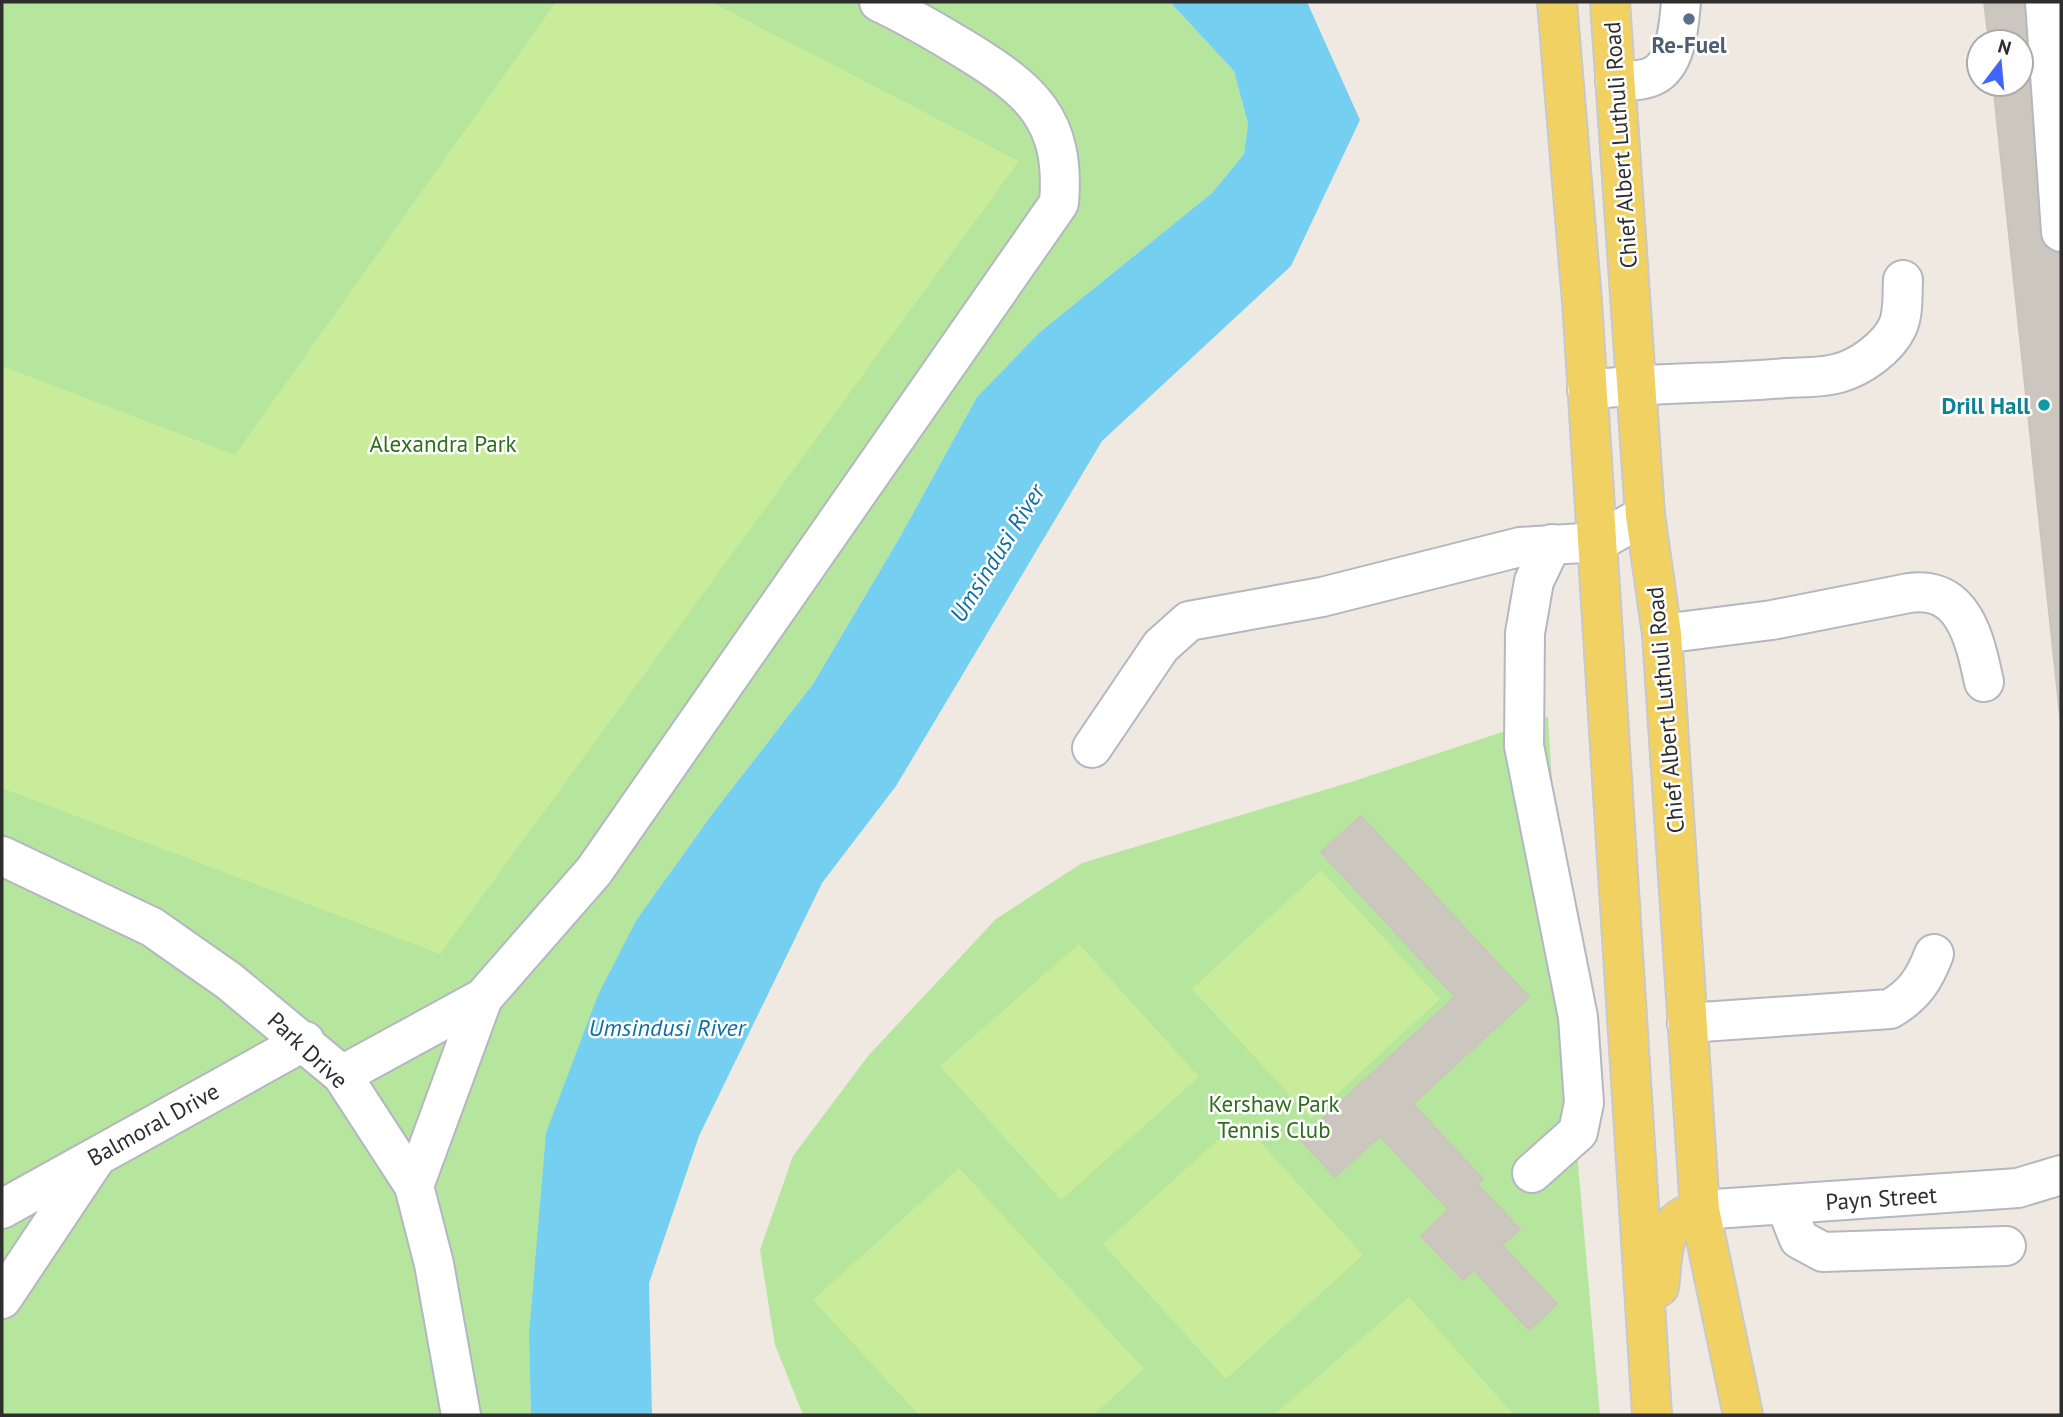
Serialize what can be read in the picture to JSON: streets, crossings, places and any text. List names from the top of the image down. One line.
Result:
{"streets":{"main road":["Chief Albert Luthuli Road"],"street":["Park Drive","Balmoral Drive","Payn Street"]},"crossings":[["Chief Albert Luthuli Road","Payn Street"],["Park Drive","Balmoral Drive"]],"water":["Umsindusi River"],"parks":["Alexandra Park","Kershaw Park Tennis Club"],"places":["Re-Fuel","Drill Hall"],"north":"top"}
